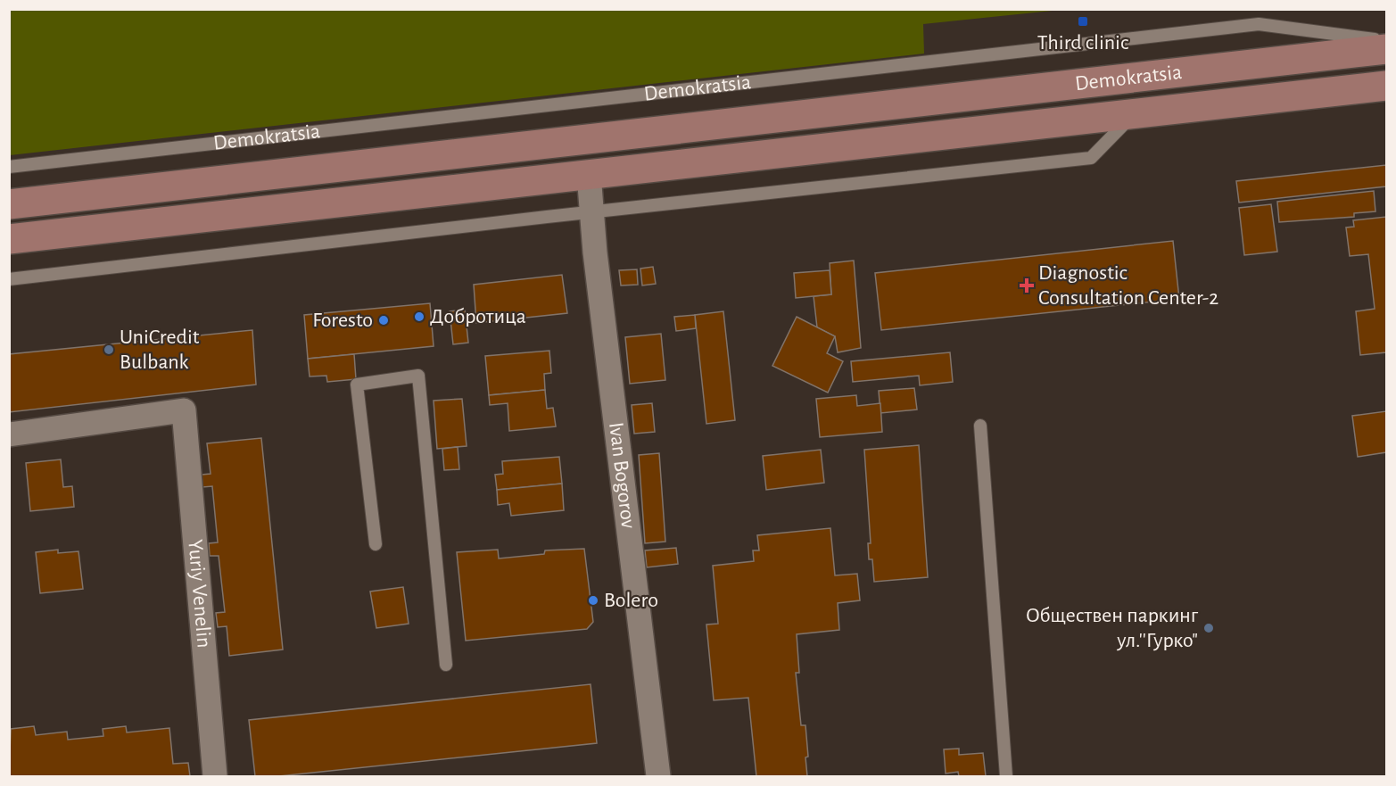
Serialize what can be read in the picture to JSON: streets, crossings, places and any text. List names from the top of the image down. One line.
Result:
{"streets":{"main road":["Demokratsia"],"street":["Ivan Bogorov","Yuriy Venelin"]},"crossings":[["Demokratsia","Ivan Bogorov"]],"places":{"transit":["Third clinic"],"health":["Diagnostic Consultation Center-2"],"other":["Добротица","Foresto","UniCredit Bulbank","Bolero","Oбществен паркинг ул.''Гурко\""]}}
